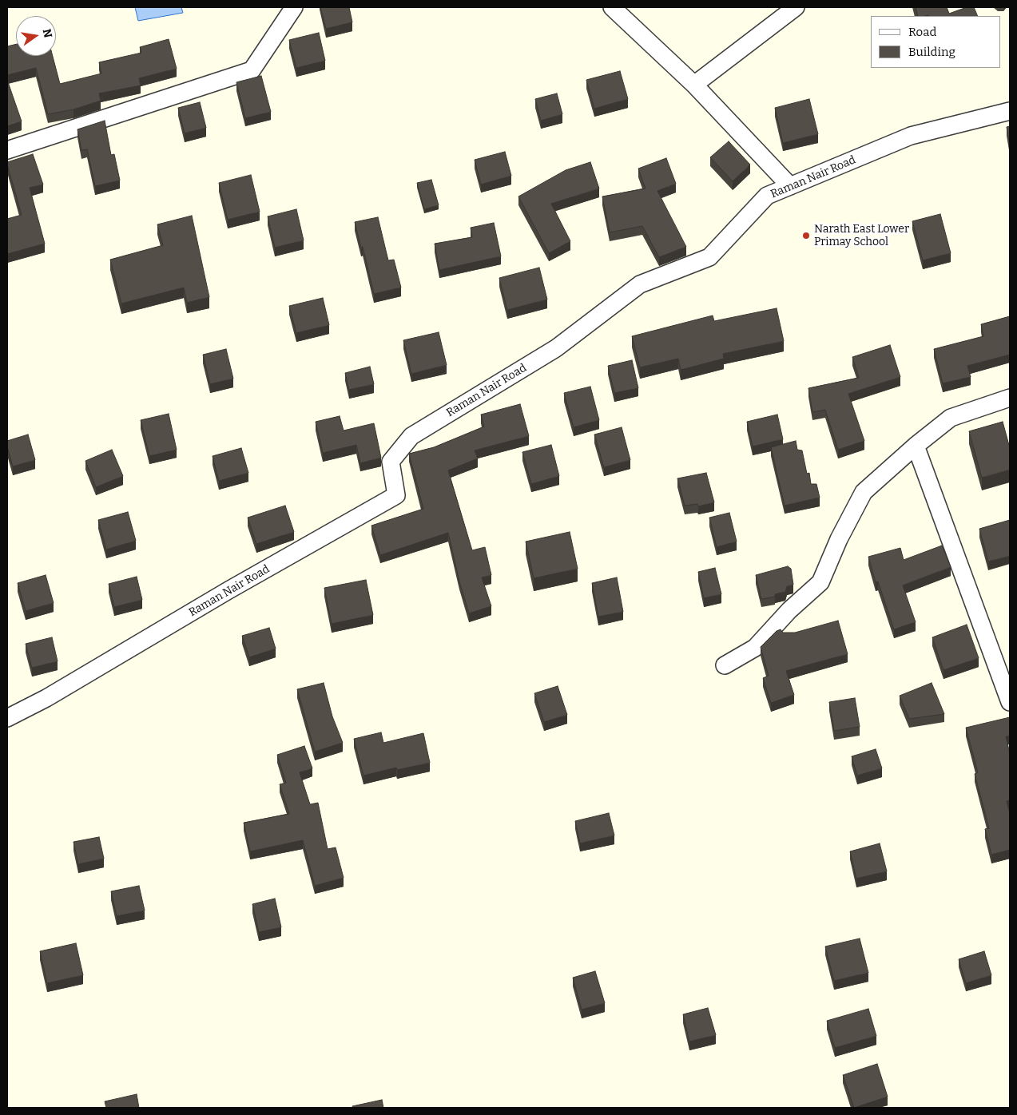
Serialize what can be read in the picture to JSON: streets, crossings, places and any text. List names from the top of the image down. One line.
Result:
{"streets":{"street":["Raman Nair Road"]},"places":["Narath East Lower Primay School"],"legend":["Road","Building"],"north":"right"}
